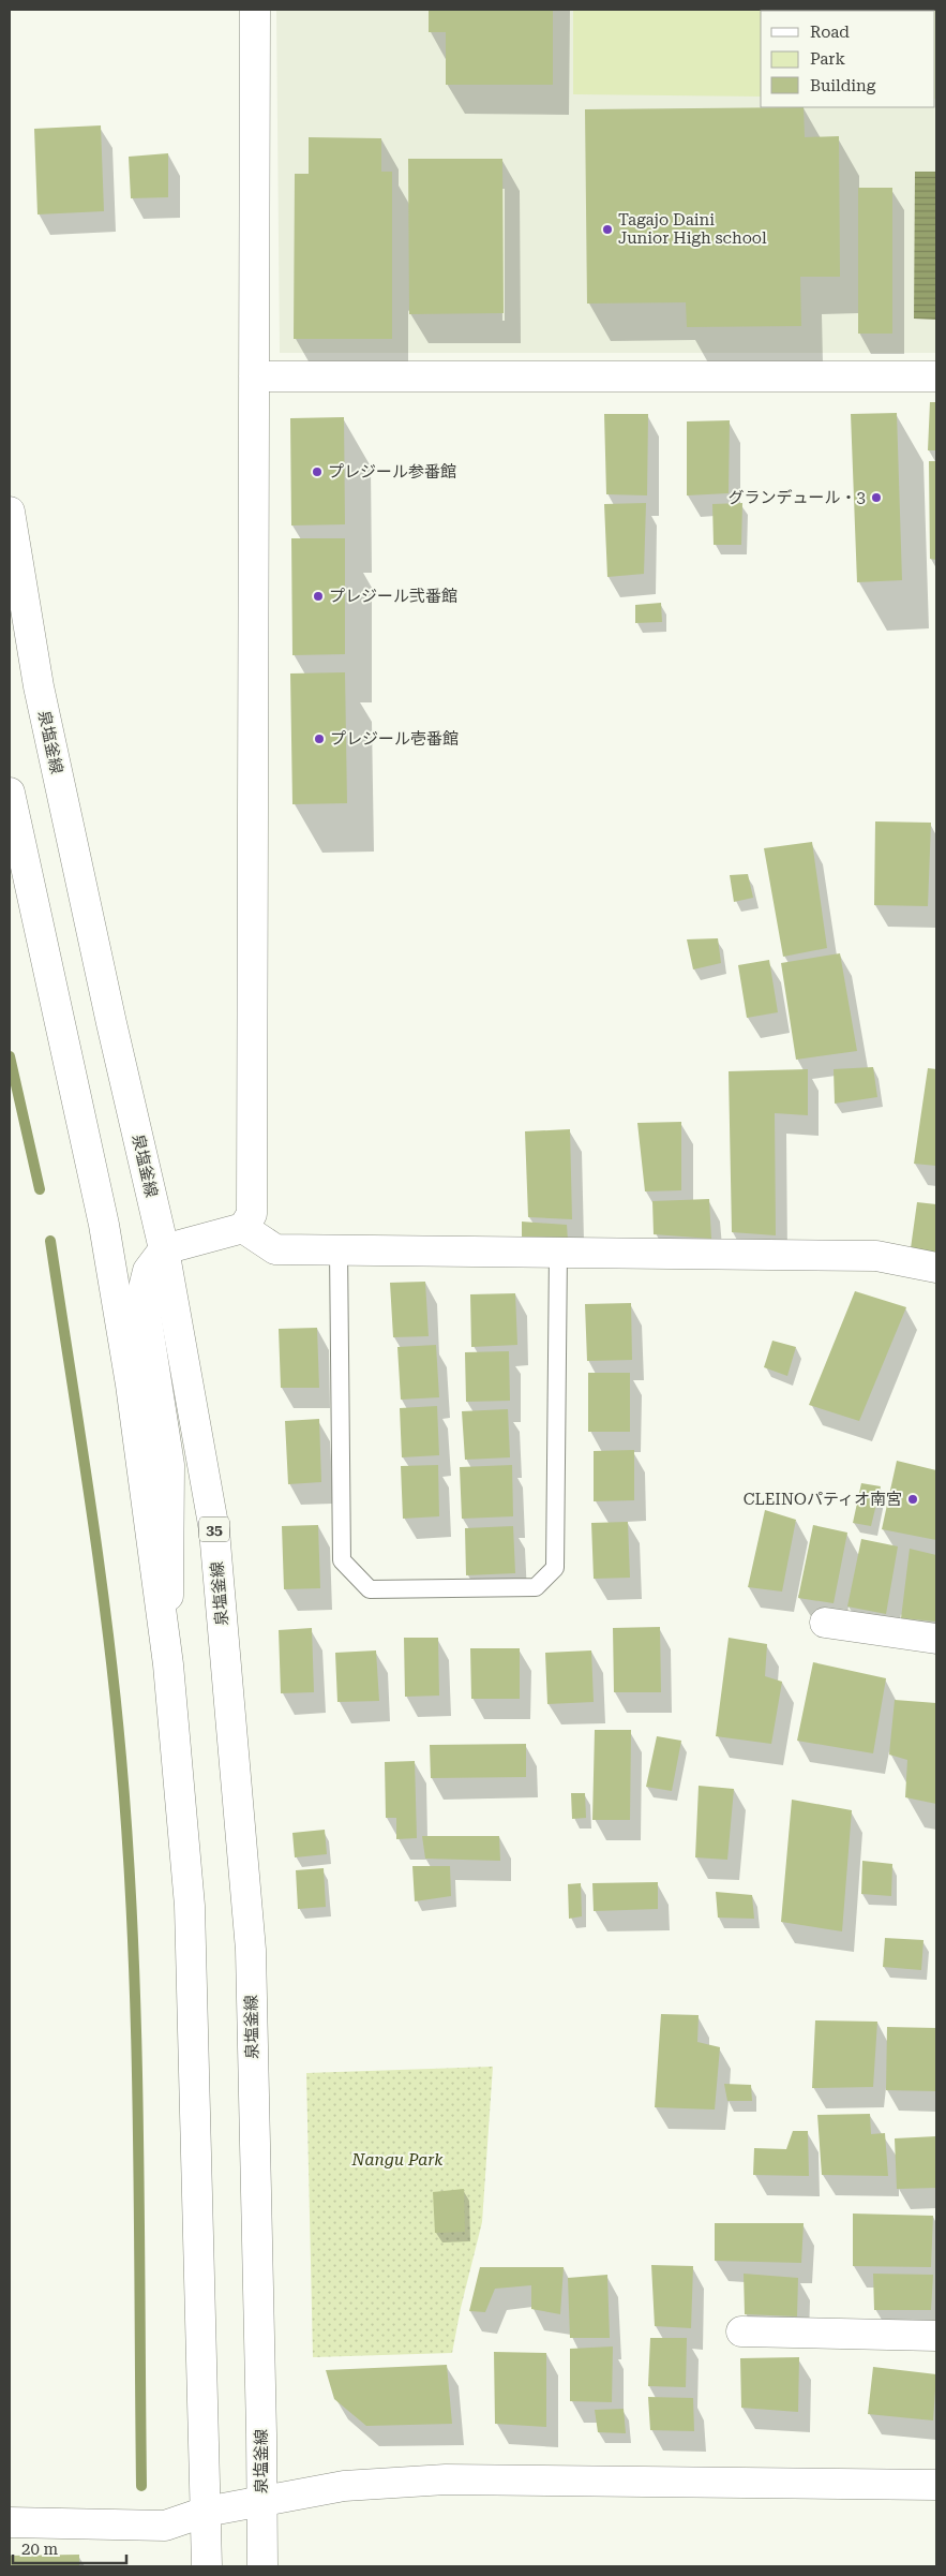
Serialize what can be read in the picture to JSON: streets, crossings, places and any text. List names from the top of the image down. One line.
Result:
{"streets":{"street":["泉塩釜線","35"]},"parks":["Nangu Park"],"places":["Tagajo Daini Junior High school","プレジール参番館","グランデュール・3","プレジール弐番館","プレジール壱番館","CLEINOパティオ南宮"],"legend":["Road","Park","Building"],"scale_bar":"20 m"}
